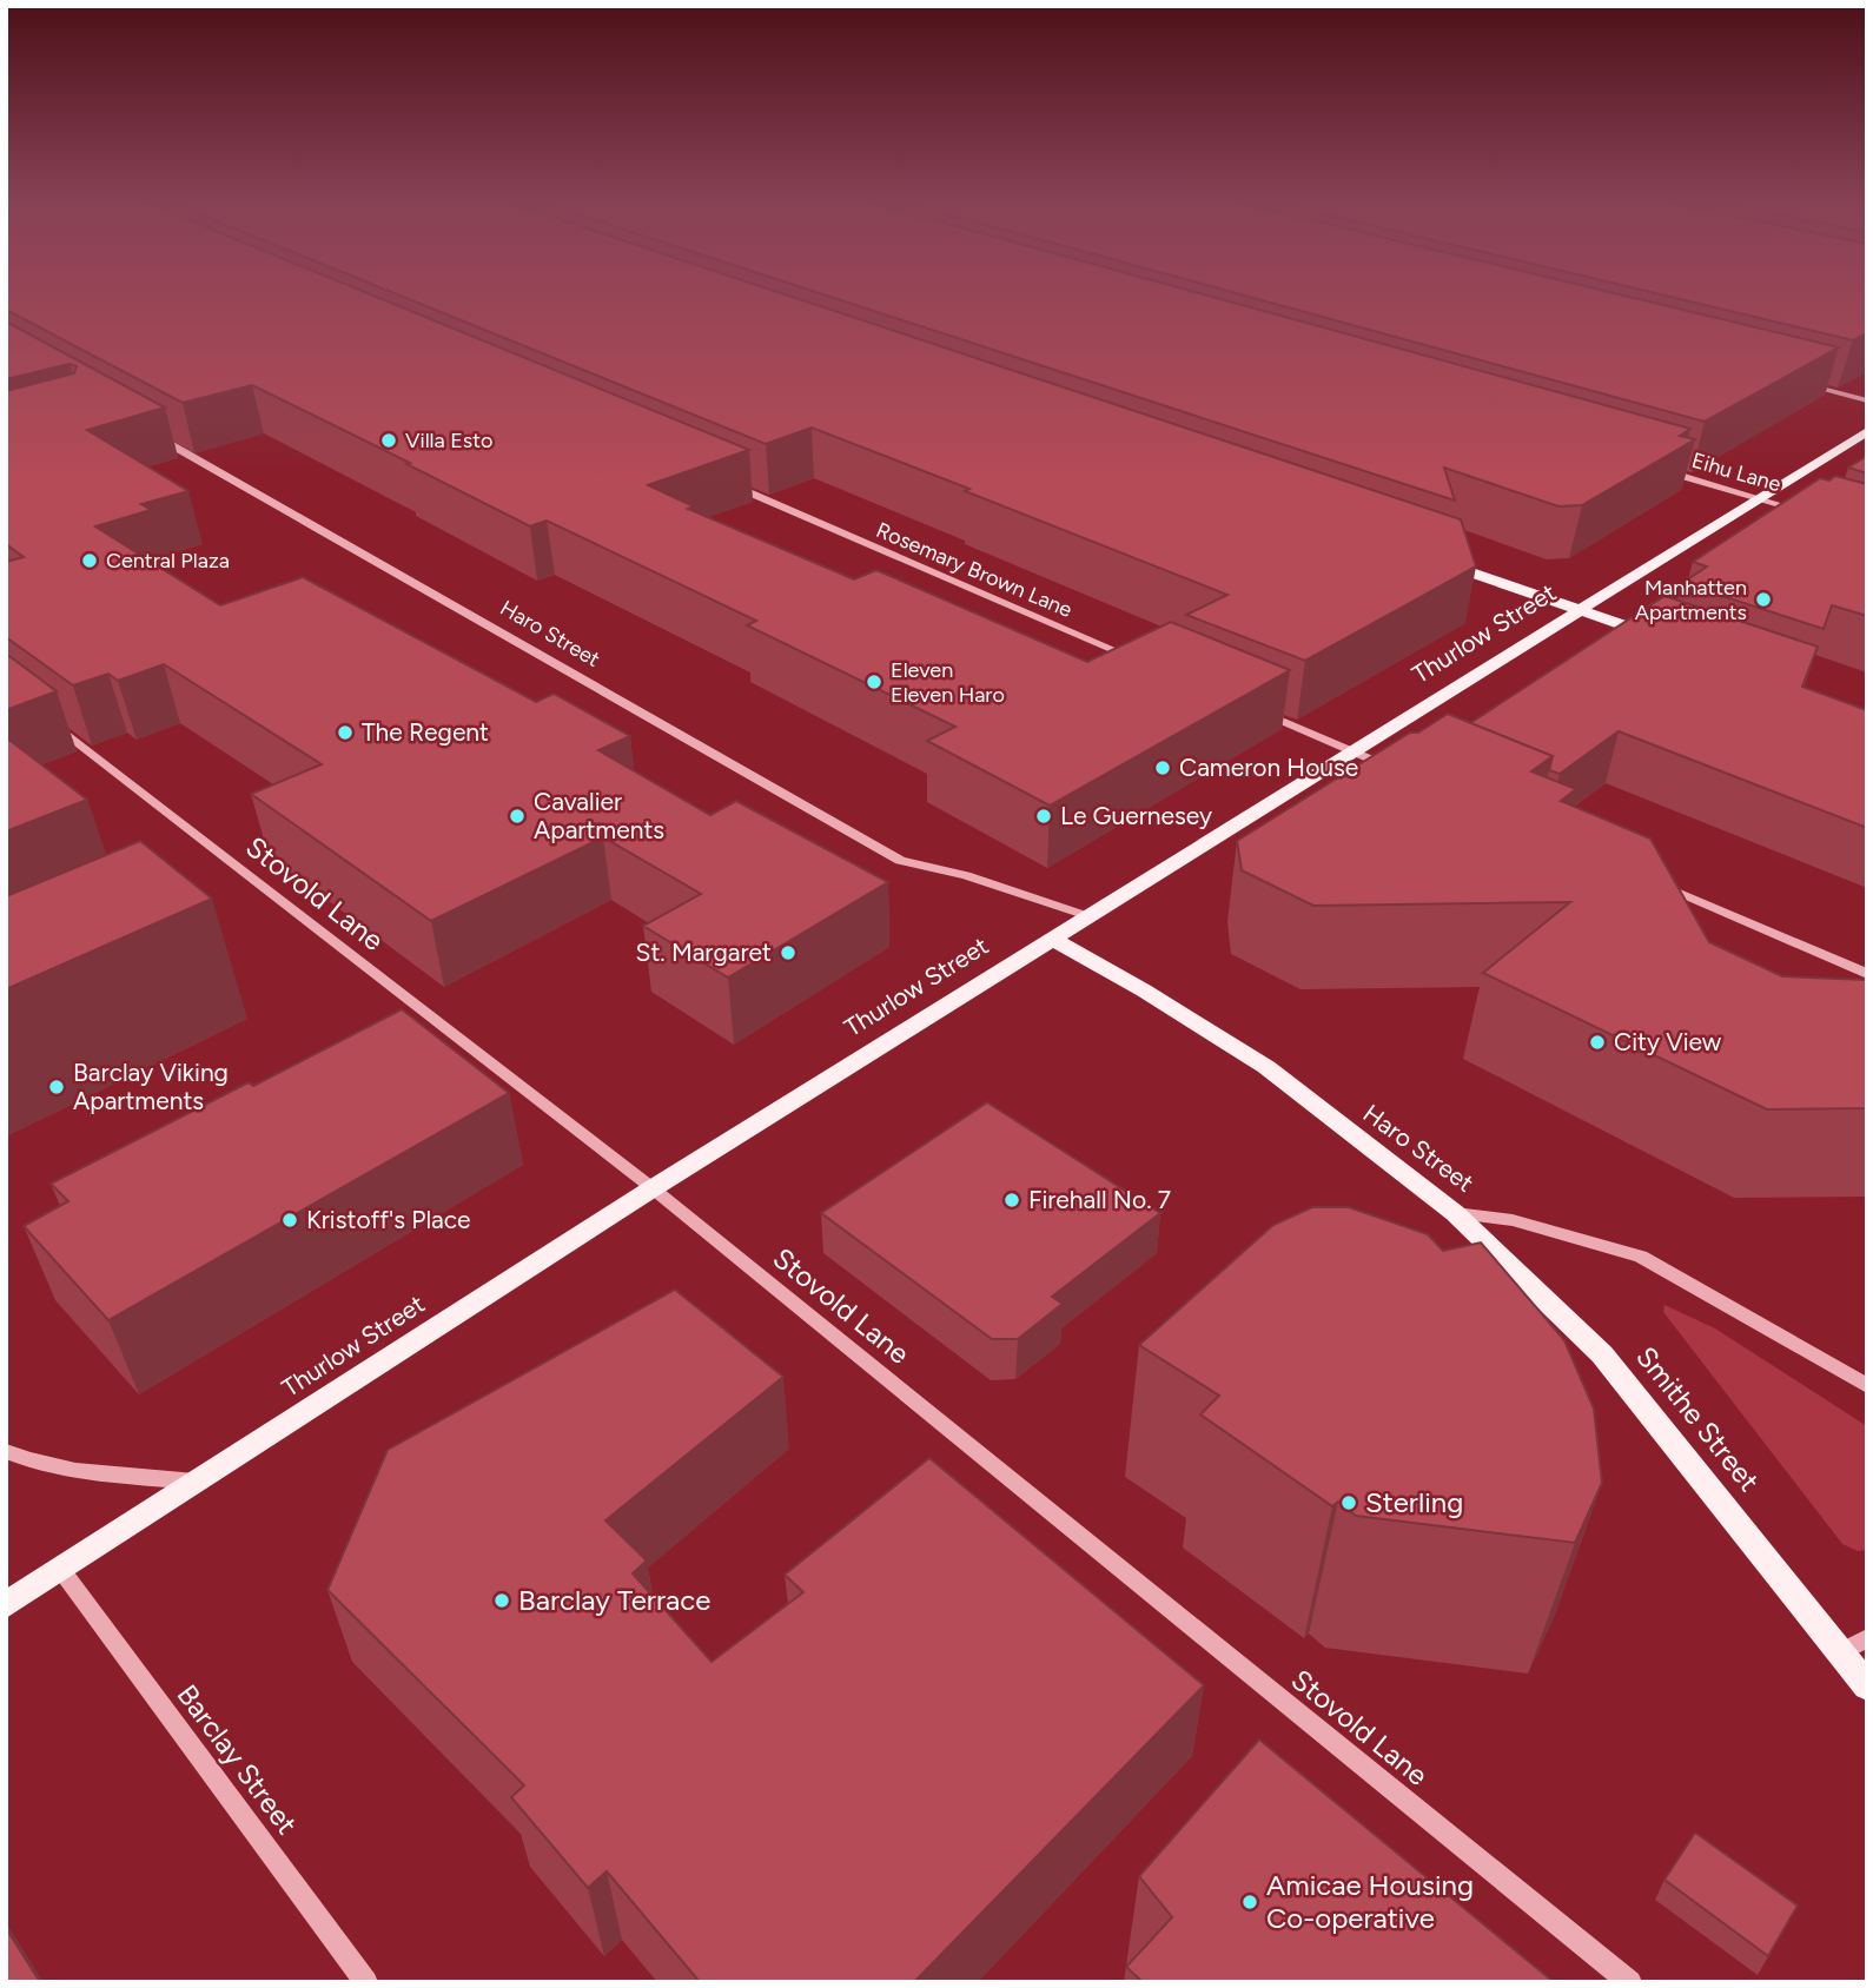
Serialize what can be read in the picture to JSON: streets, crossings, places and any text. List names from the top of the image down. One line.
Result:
{"streets":{"main road":["Haro Street","Thurlow Street","Smithe Street"],"street":["Eihu Lane","Rosemary Brown Lane","Barclay Street"],"lane":["Stovold Lane"]},"crossings":[["Eihu Lane","Thurlow Street"],["Haro Street","Thurlow Street"],["Haro Street","Smithe Street"],["Thurlow Street","Stovold Lane"],["Thurlow Street","Barclay Street"]],"places":["Villa Esto","Central Plaza","Manhatten Apartments","Eleven Eleven Haro","The Regent","Cameron House","Cavalier Apartments","Le Guernesey","St. Margaret","City View","Barclay Viking Apartments","Firehall No. 7","Kristoff's Place","Sterling","Barclay Terrace","Amicae Housing Co-operative"]}
